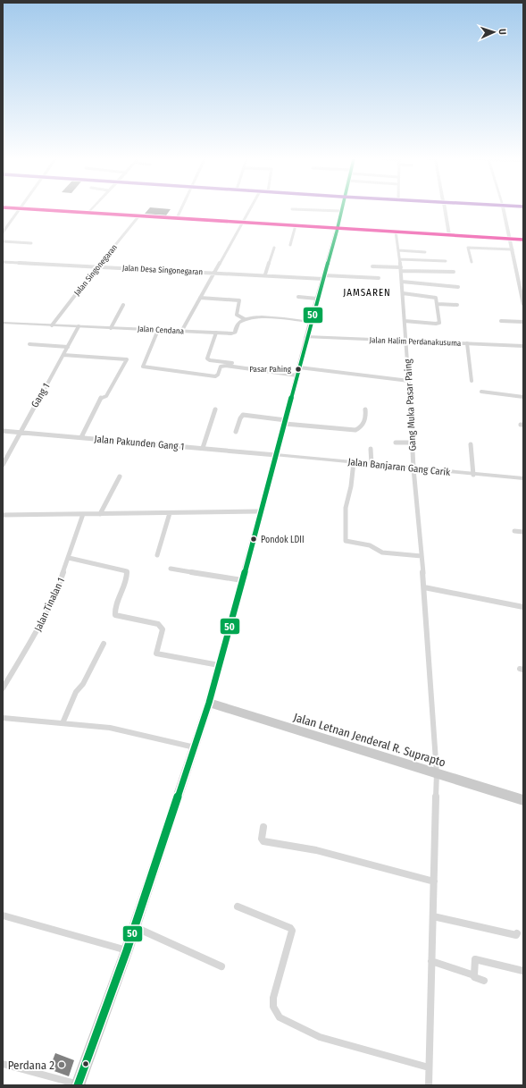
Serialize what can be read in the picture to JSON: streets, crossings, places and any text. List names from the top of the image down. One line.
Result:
{"streets":{"main road":["Jalan Letnan Jenderal R. Suprapto"],"street":["Jalan Singonegaran","Jalan Desa Singonegaran","Jalan Cendana","Jalan Halim Perdanakusuma","Gang 1","Gang Muka Pasar Paing","Jalan Pakunden Gang 1","Jalan Banjaran Gang Carik","Jalan Tinalan 1"]},"crossings":[["Jalan Singonegaran","Jalan Desa Singonegaran"],["Jalan Singonegaran","Jalan Cendana"],["Jalan Cendana","Gang 1"],["Jalan Halim Perdanakusuma","Gang Muka Pasar Paing"],["Gang 1","Jalan Pakunden Gang 1"],["Gang Muka Pasar Paing","Jalan Banjaran Gang Carik"],["Gang Muka Pasar Paing","Jalan Letnan Jenderal R. Suprapto"],["Jalan Pakunden Gang 1","Jalan Banjaran Gang Carik"]],"districts":["JAMSAREN"],"places":["Pasar Pahing","Pondok LDII","Perdana 2"],"lines":["transit line 50"],"north":"right"}
